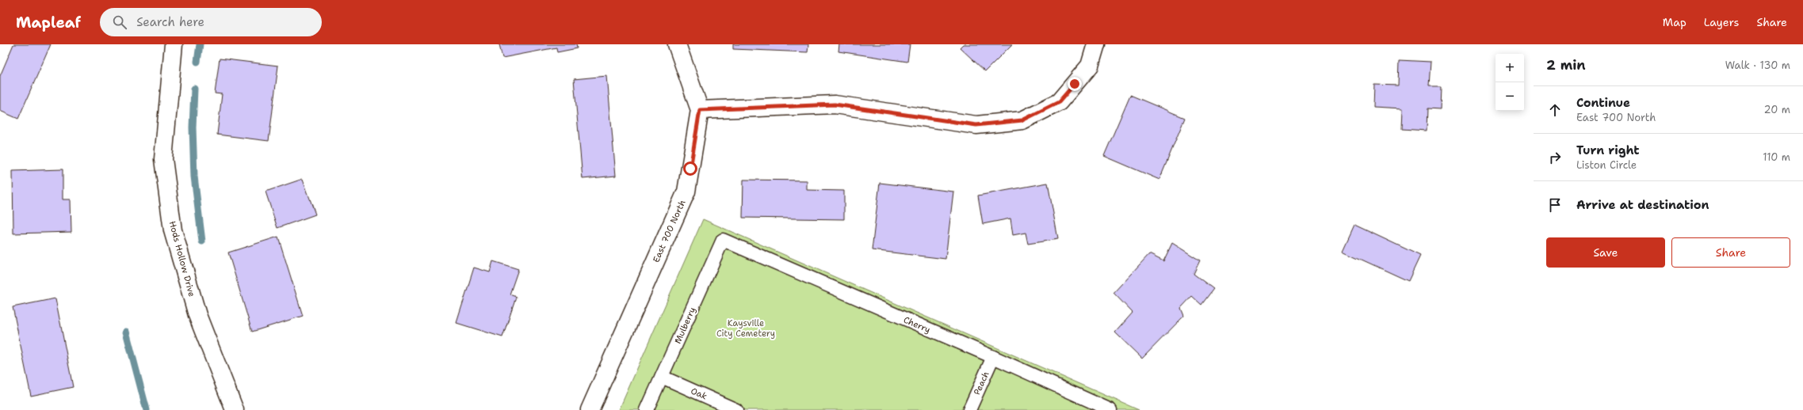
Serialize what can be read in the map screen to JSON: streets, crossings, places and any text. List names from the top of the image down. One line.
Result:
{"streets":{"street":["East 700 North","Hods Hollow Drive"],"lane":["Cherry","Mulberry","Peach","Oak"]},"crossings":[["Cherry","Mulberry"],["Cherry","Peach"],["Mulberry","Oak"]],"parks":["Kaysville City Cemetery"],"page":{"header":"Mapleaf","search":"Search here","nav":["Map","Layers","Share"],"heading":["2 min","Walk · 130 m"],"map_buttons":["+","−"],"list":[["Continue","East 700 North","20 m"],["Turn right","Liston Circle","110 m"],"Arrive at destination"],"buttons":["Save","Share"]}}
